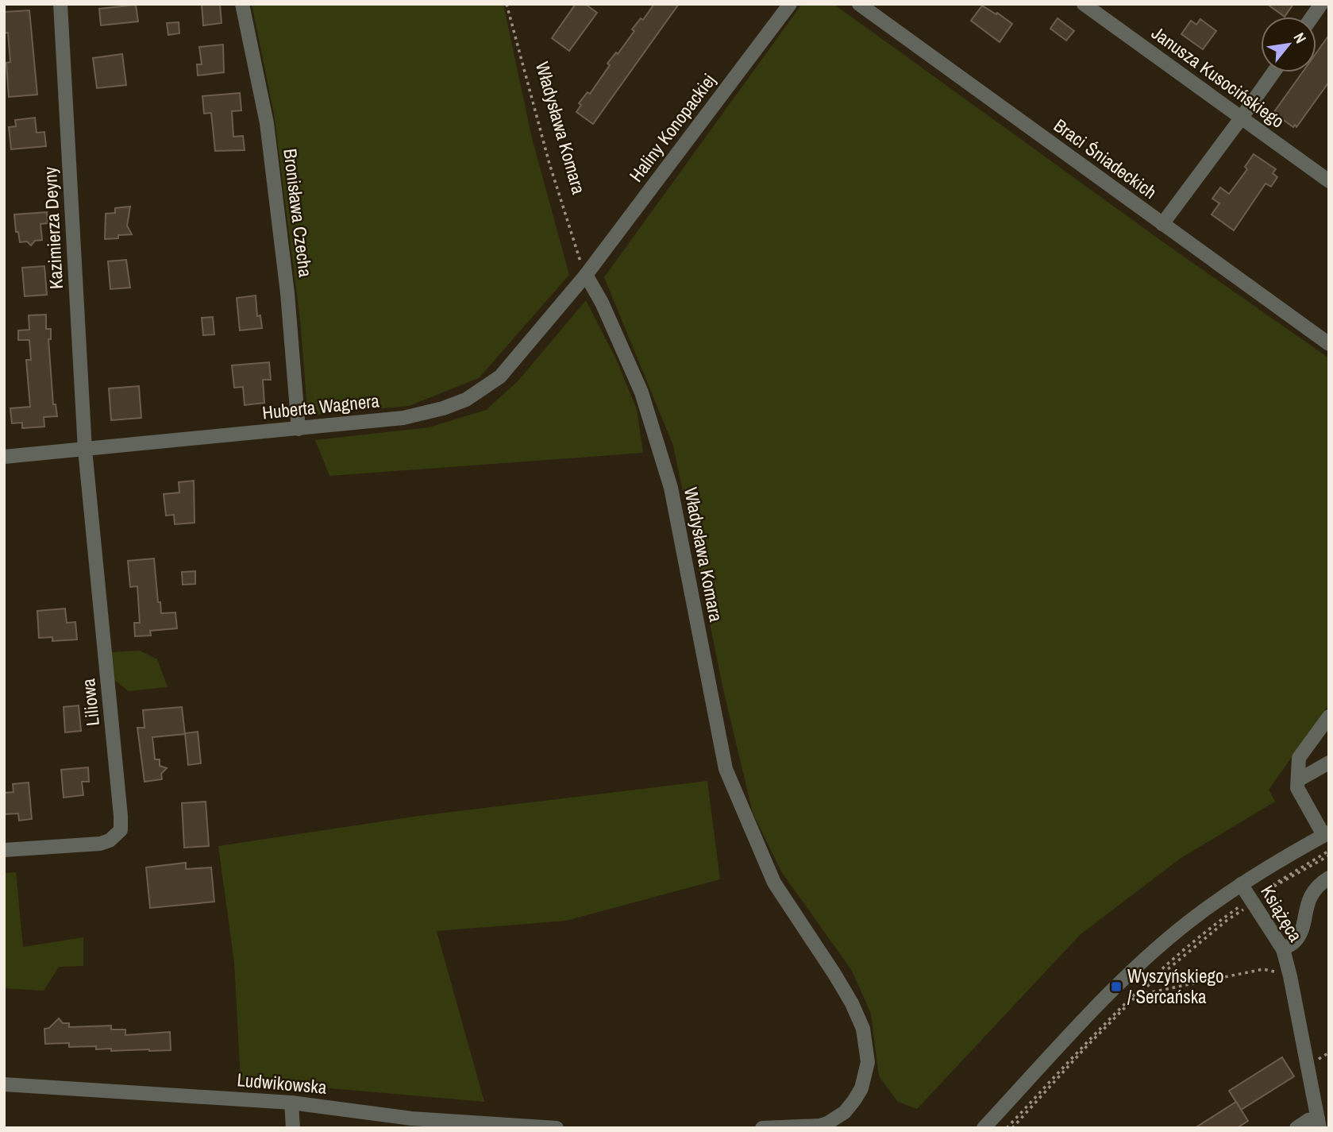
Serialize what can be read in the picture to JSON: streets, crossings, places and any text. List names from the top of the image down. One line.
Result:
{"streets":{"street":["Janusza Kusocińskiego","Władysława Komara","Haliny Konopackiej","Braci Śniadeckich","Bronisława Czecha","Kazimierza Deyny","Huberta Wagnera","Liliowa","Książęca","Ludwikowska"]},"crossings":[["Władysława Komara","Haliny Konopackiej"],["Władysława Komara","Huberta Wagnera"],["Haliny Konopackiej","Huberta Wagnera"],["Bronisława Czecha","Huberta Wagnera"],["Kazimierza Deyny","Huberta Wagnera"],["Kazimierza Deyny","Liliowa"],["Huberta Wagnera","Liliowa"]],"places":{"transit":["Wyszyńskiego / Sercańska"]},"north":"top right"}
